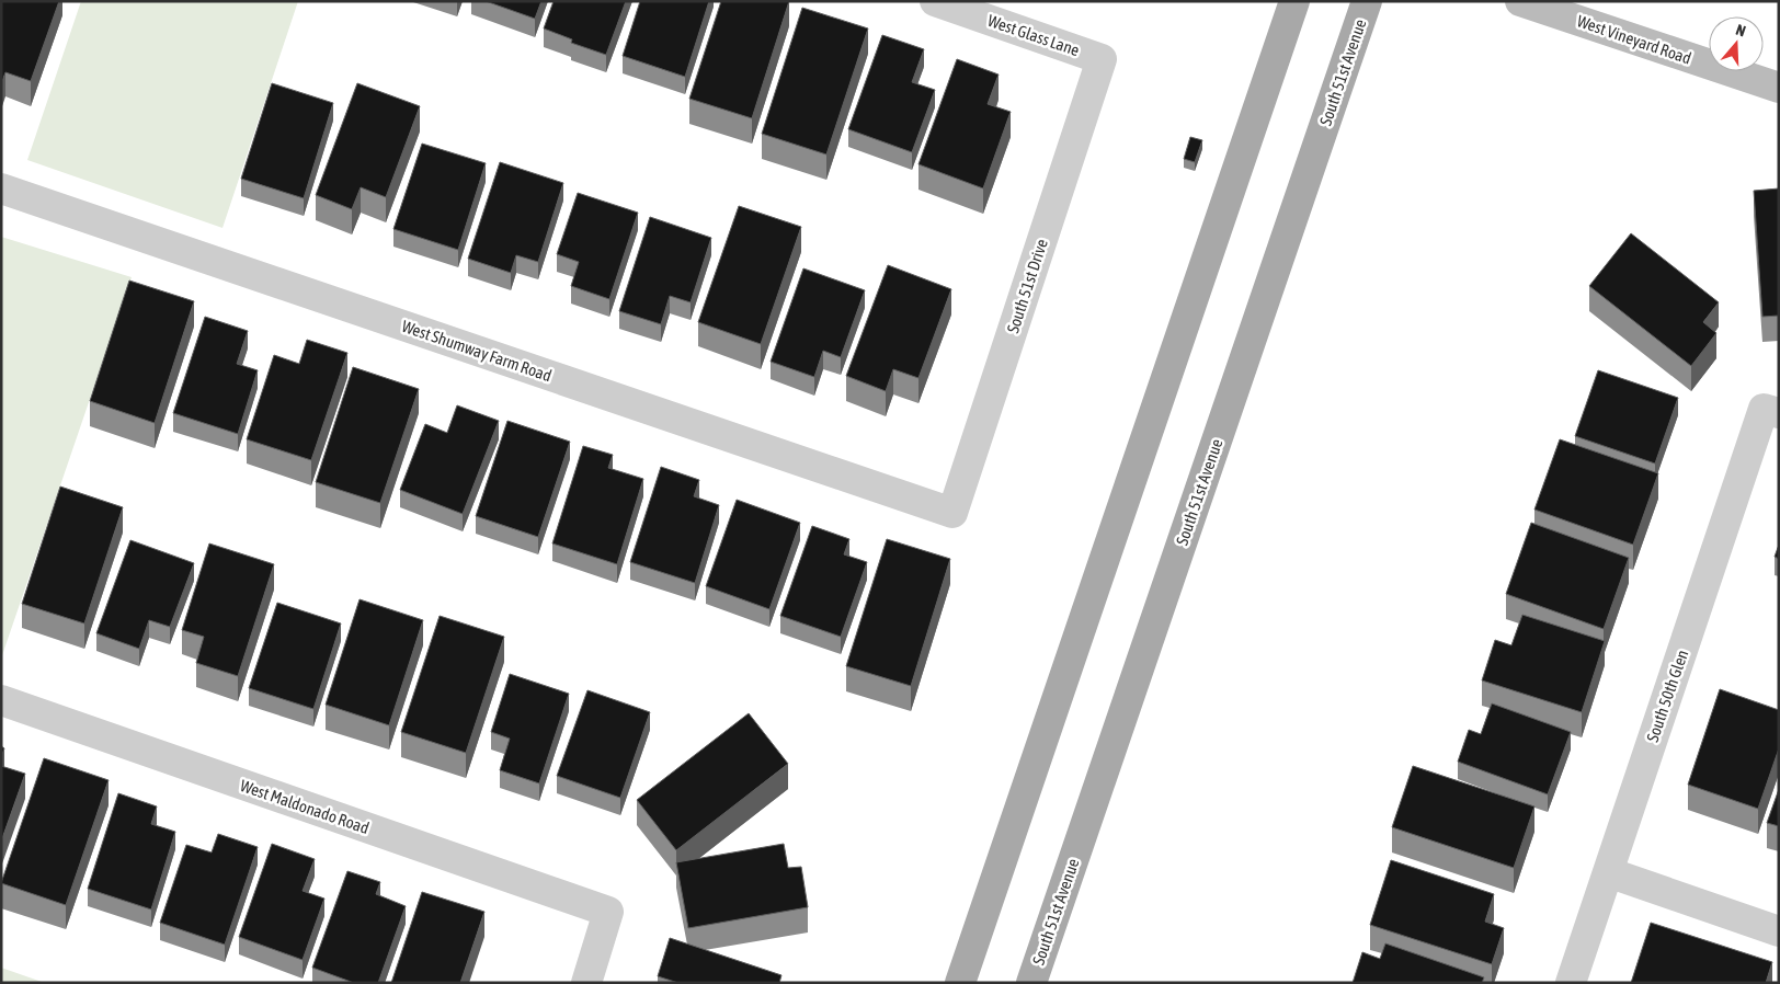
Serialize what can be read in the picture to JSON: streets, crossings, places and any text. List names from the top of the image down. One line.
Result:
{"streets":{"main road":["South 51st Avenue"],"street":["West Glass Lane","West Vineyard Road","South 51st Drive","West Shumway Farm Road","South 50th Glen","West Maldonado Road"]},"crossings":[["West Glass Lane","South 51st Drive"],["South 51st Drive","West Shumway Farm Road"]],"north":"top"}
